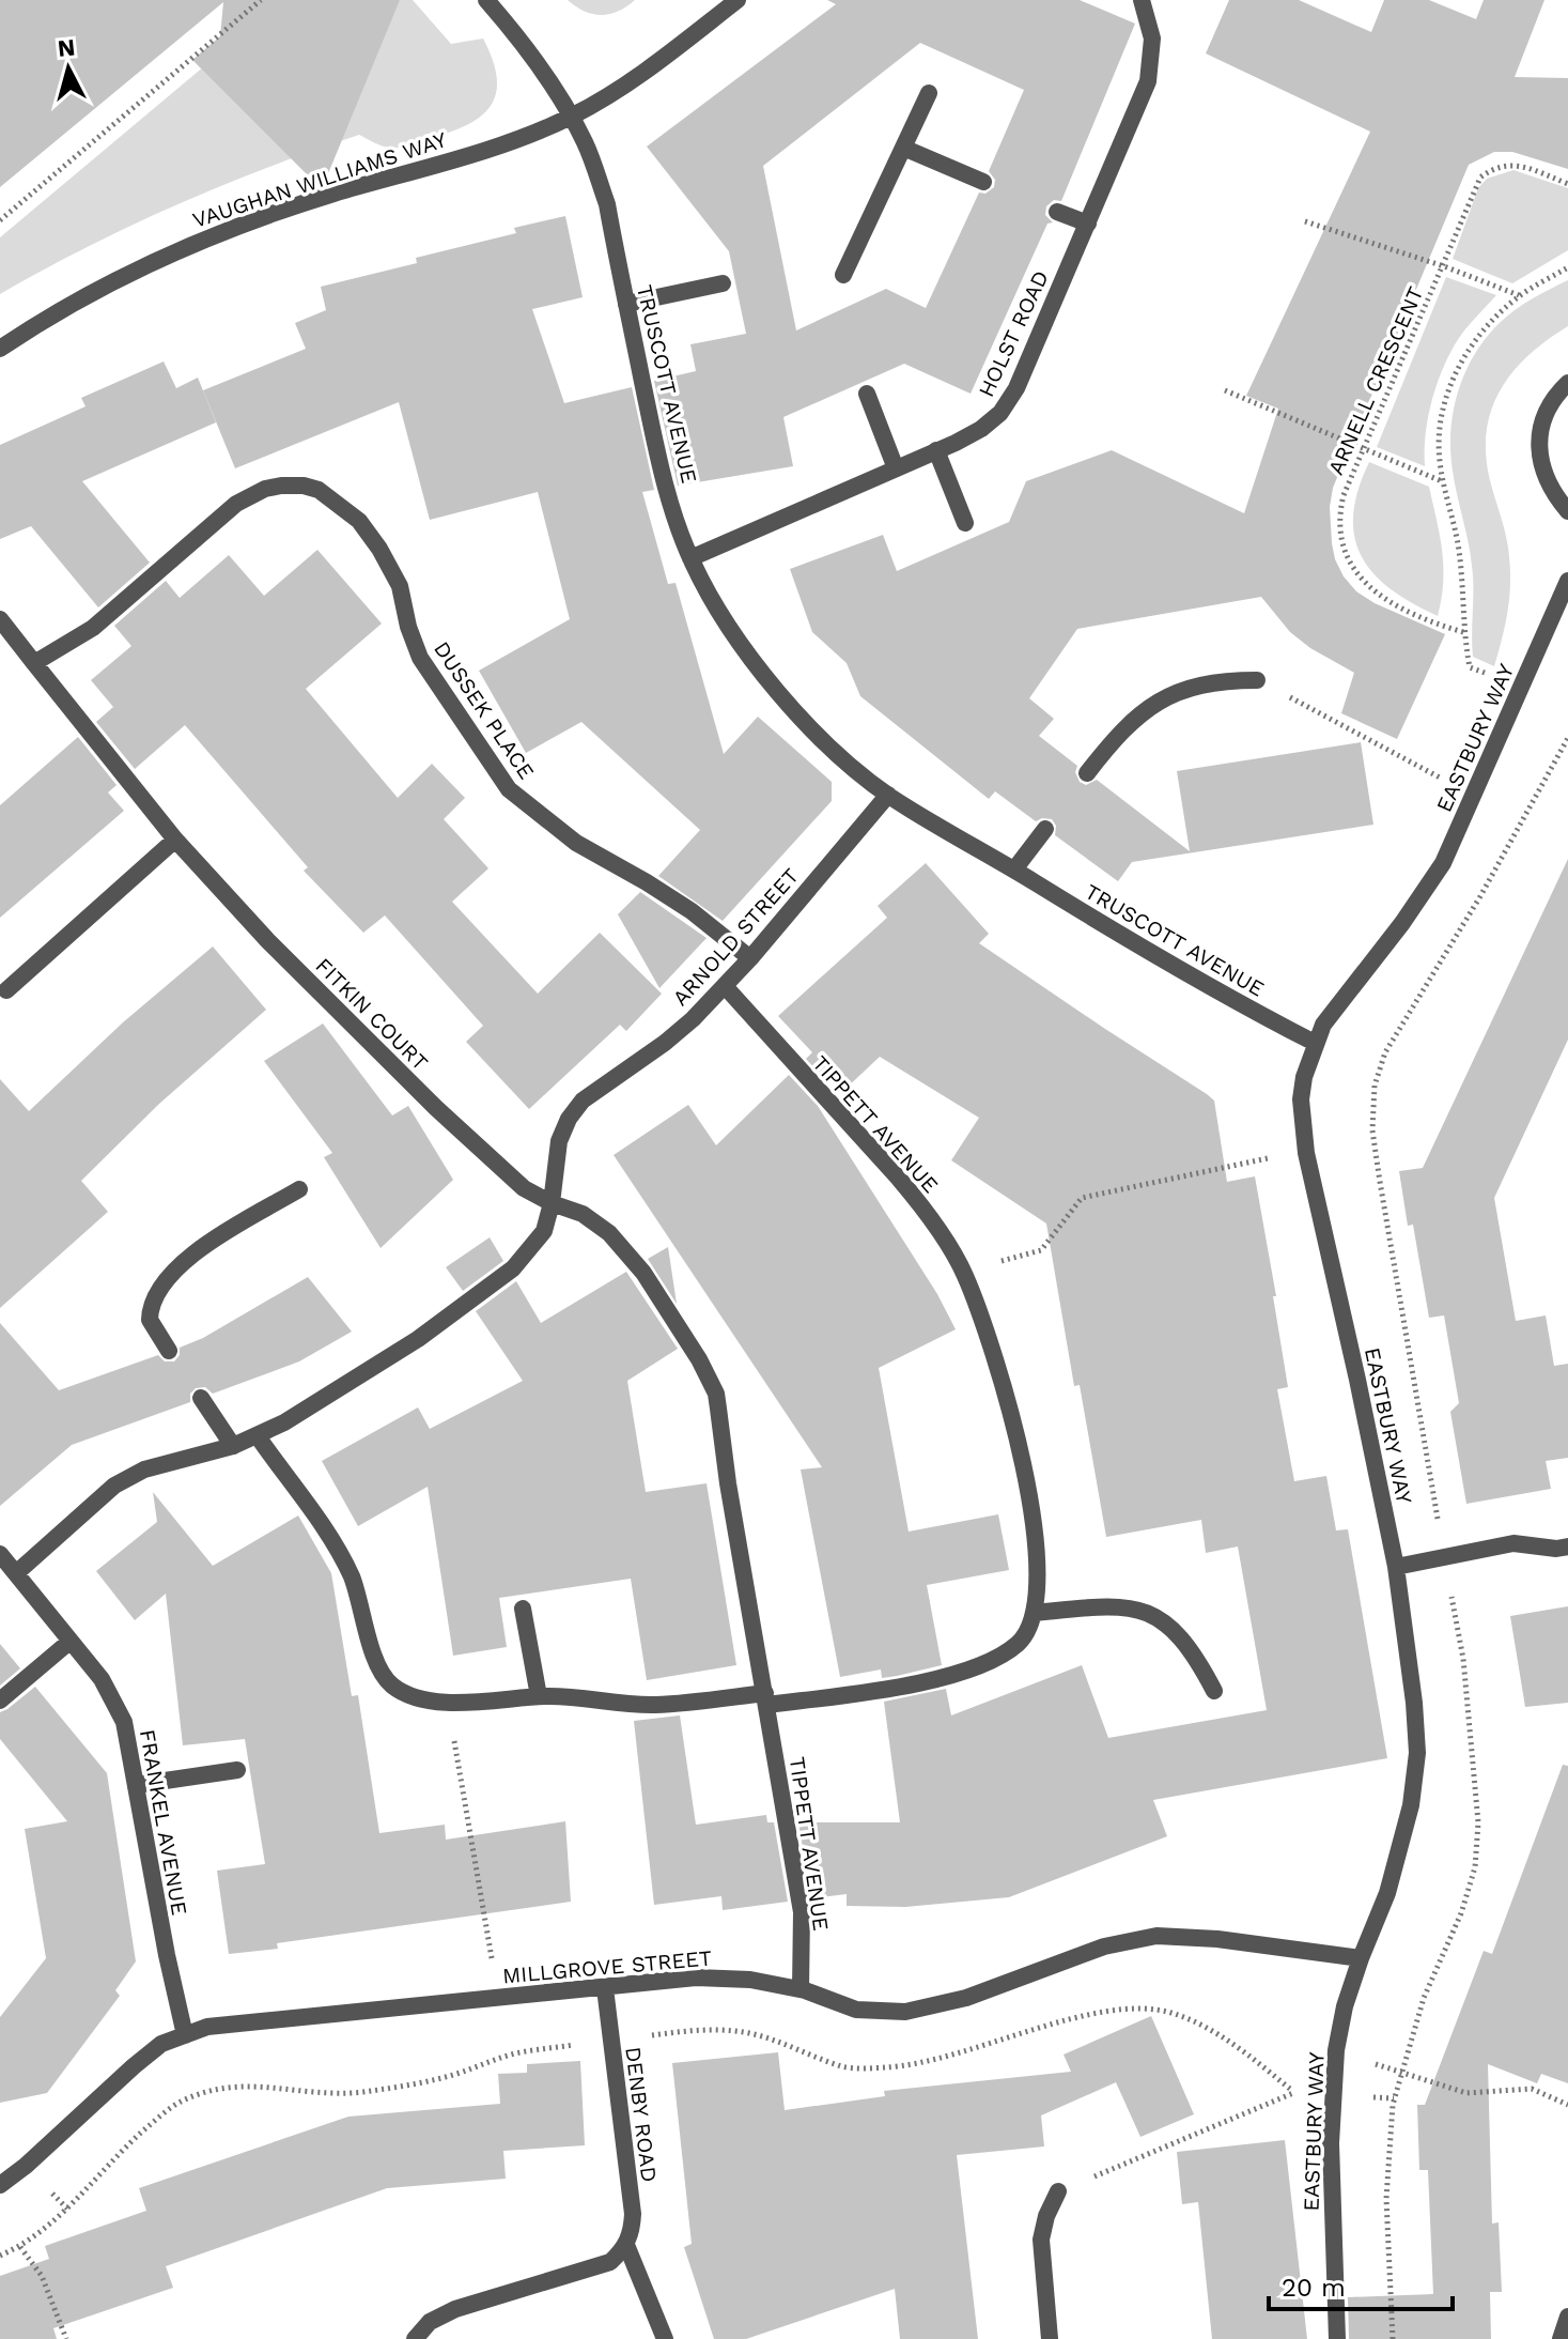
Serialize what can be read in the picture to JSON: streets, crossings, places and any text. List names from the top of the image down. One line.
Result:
{"streets":{"street":["VAUGHAN WILLIAMS WAY","HOLST ROAD","TRUSCOTT AVENUE","DUSSEK PLACE","EASTBURY WAY","ARNOLD STREET","FITKIN COURT","TIPPETT AVENUE","FRANKEL AVENUE","MILLGROVE STREET","DENBY ROAD"],"path":["ARNELL CRESCENT"]},"crossings":[["VAUGHAN WILLIAMS WAY","TRUSCOTT AVENUE"],["HOLST ROAD","TRUSCOTT AVENUE"],["TRUSCOTT AVENUE","EASTBURY WAY"],["TRUSCOTT AVENUE","ARNOLD STREET"],["DUSSEK PLACE","ARNOLD STREET"],["DUSSEK PLACE","FITKIN COURT"],["EASTBURY WAY","MILLGROVE STREET"],["ARNOLD STREET","FITKIN COURT"],["ARNOLD STREET","TIPPETT AVENUE"],["ARNOLD STREET","FRANKEL AVENUE"],["FITKIN COURT","TIPPETT AVENUE"],["TIPPETT AVENUE","MILLGROVE STREET"],["FRANKEL AVENUE","MILLGROVE STREET"],["MILLGROVE STREET","DENBY ROAD"]],"scale_bar":"20 m","north":"top"}
